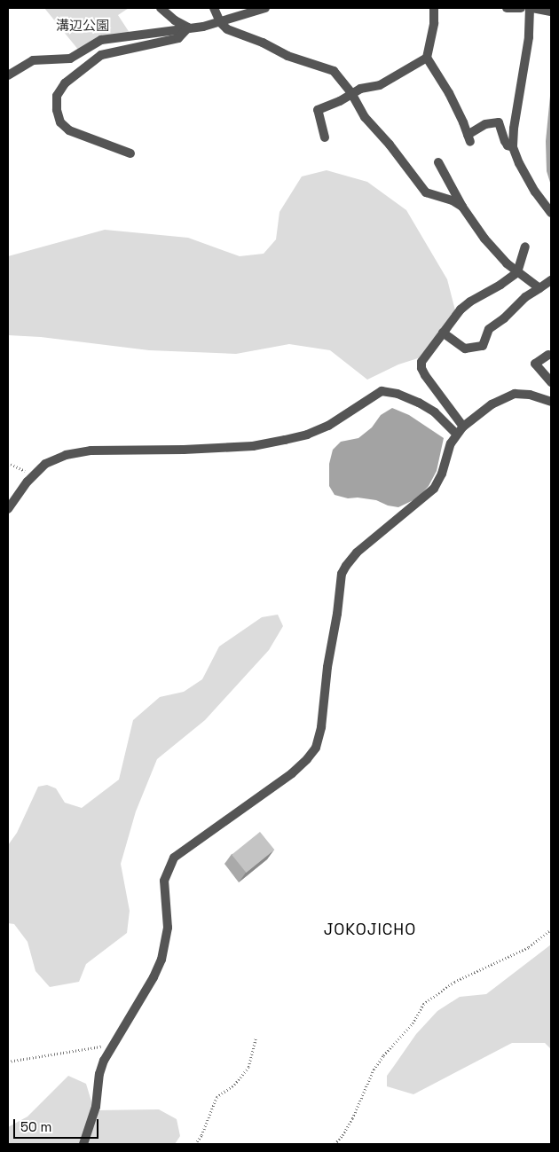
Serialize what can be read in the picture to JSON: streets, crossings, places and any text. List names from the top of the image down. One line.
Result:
{"districts":["JOKOJICHO"],"parks":["溝辺公園"],"scale_bar":"50 m"}
